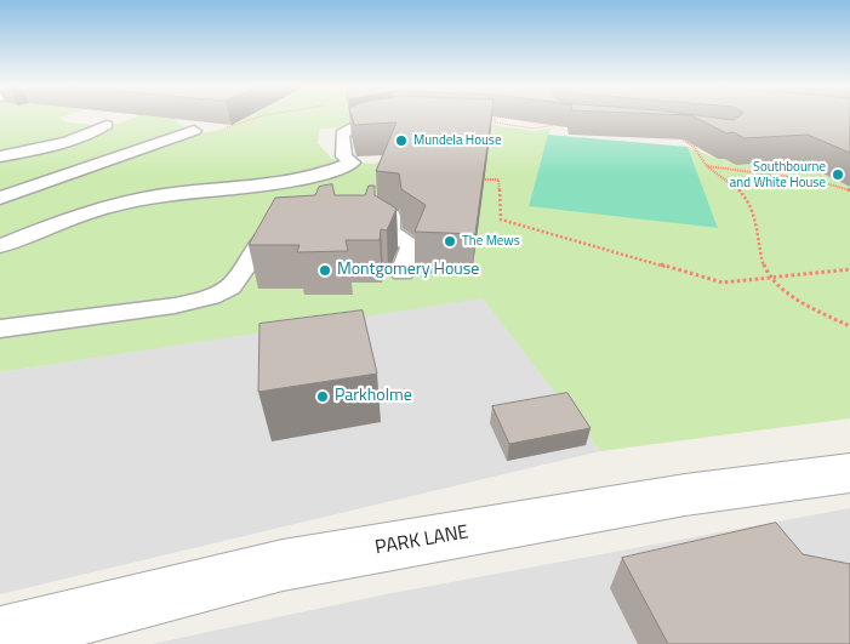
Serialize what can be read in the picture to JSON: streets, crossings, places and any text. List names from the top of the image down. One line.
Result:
{"streets":{"street":["PARK LANE"]},"places":["Mundela House","Southbourne and White House","The Mews","Montgomery House","Parkholme"]}
